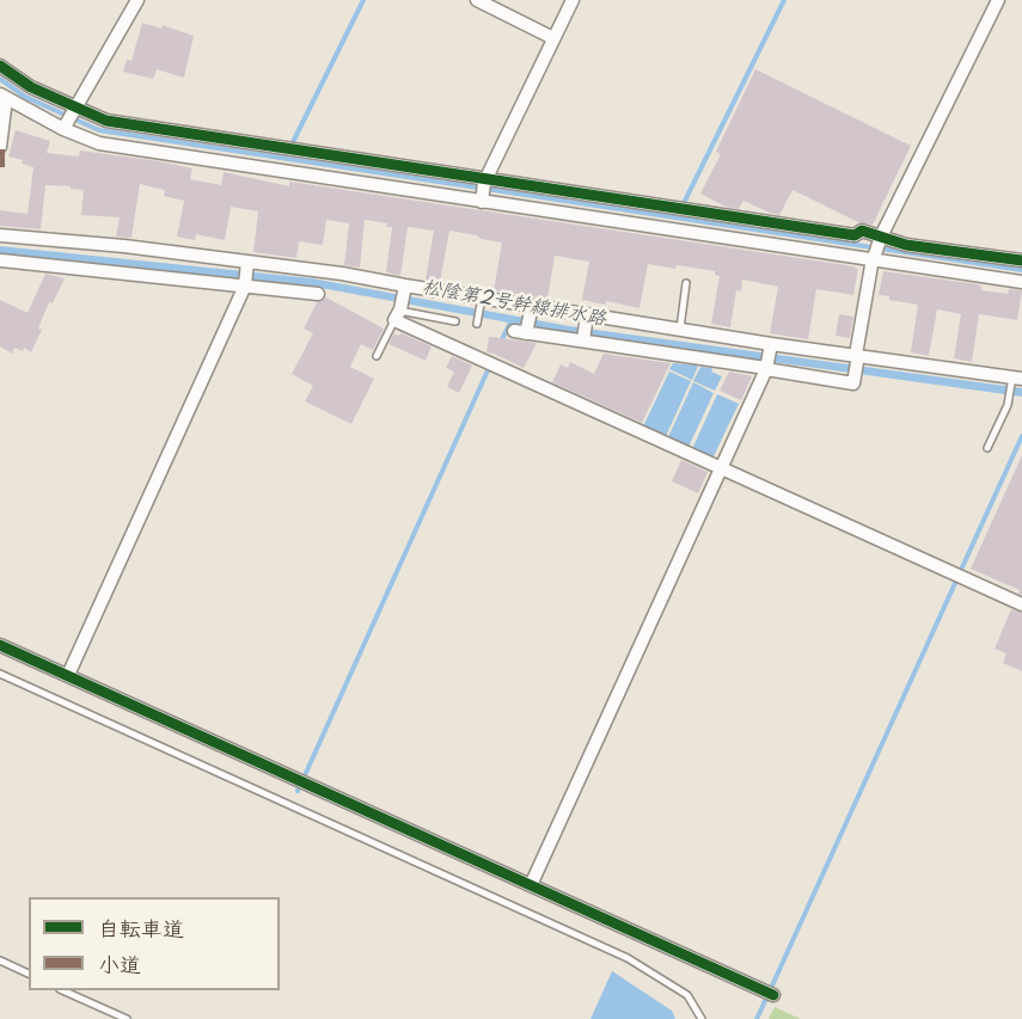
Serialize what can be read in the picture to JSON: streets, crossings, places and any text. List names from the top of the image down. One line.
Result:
{"water":["松陰第2号幹線排水路"],"legend":["自転車道","小道"]}
